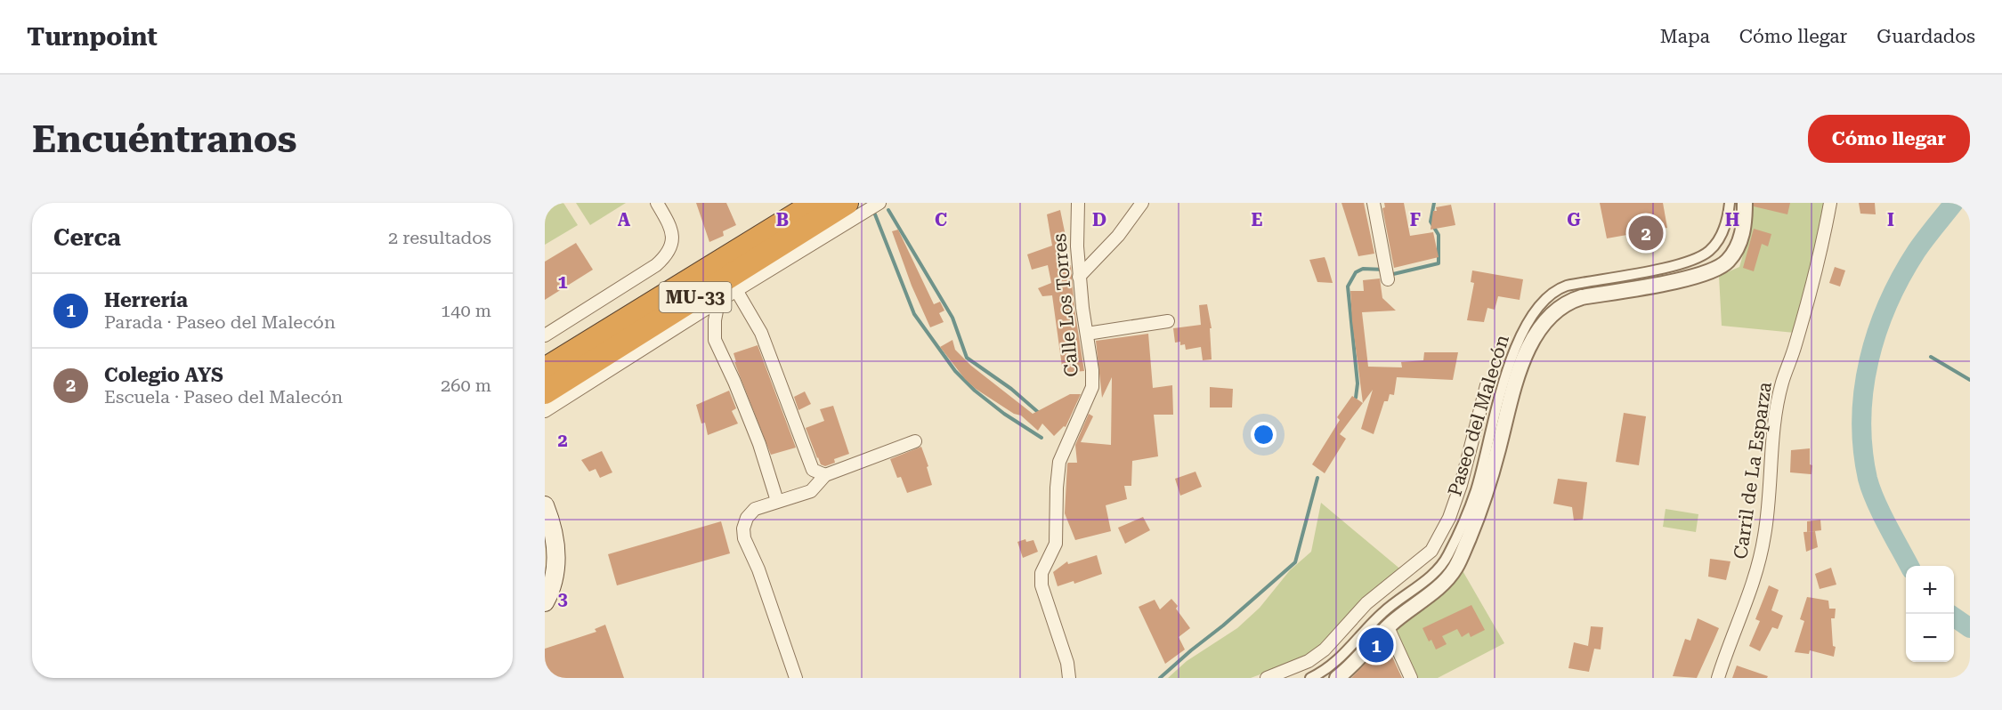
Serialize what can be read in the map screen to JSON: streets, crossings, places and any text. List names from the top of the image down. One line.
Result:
{"streets":{"highway":["MU-33"],"street":["Calle Los Torres","Paseo del Malecón","Carril de La Esparza"]},"page":{"header":"Turnpoint","nav":["Mapa","Cómo llegar","Guardados"],"buttons":"Cómo llegar","title":"Encuéntranos","heading":["Cerca","2 resultados"],"pins":["2","1"],"list":[{"mark":"1","name":"Herrería","note":"Parada · Paseo del Malecón","value":"140 m"},{"mark":"2","name":"Colegio AYS","note":"Escuela · Paseo del Malecón","value":"260 m"}],"map_buttons":["+","−"]},"grid":{"columns":["A","B","C","D","E","F","G","H","I"],"rows":["1","2","3"]}}
